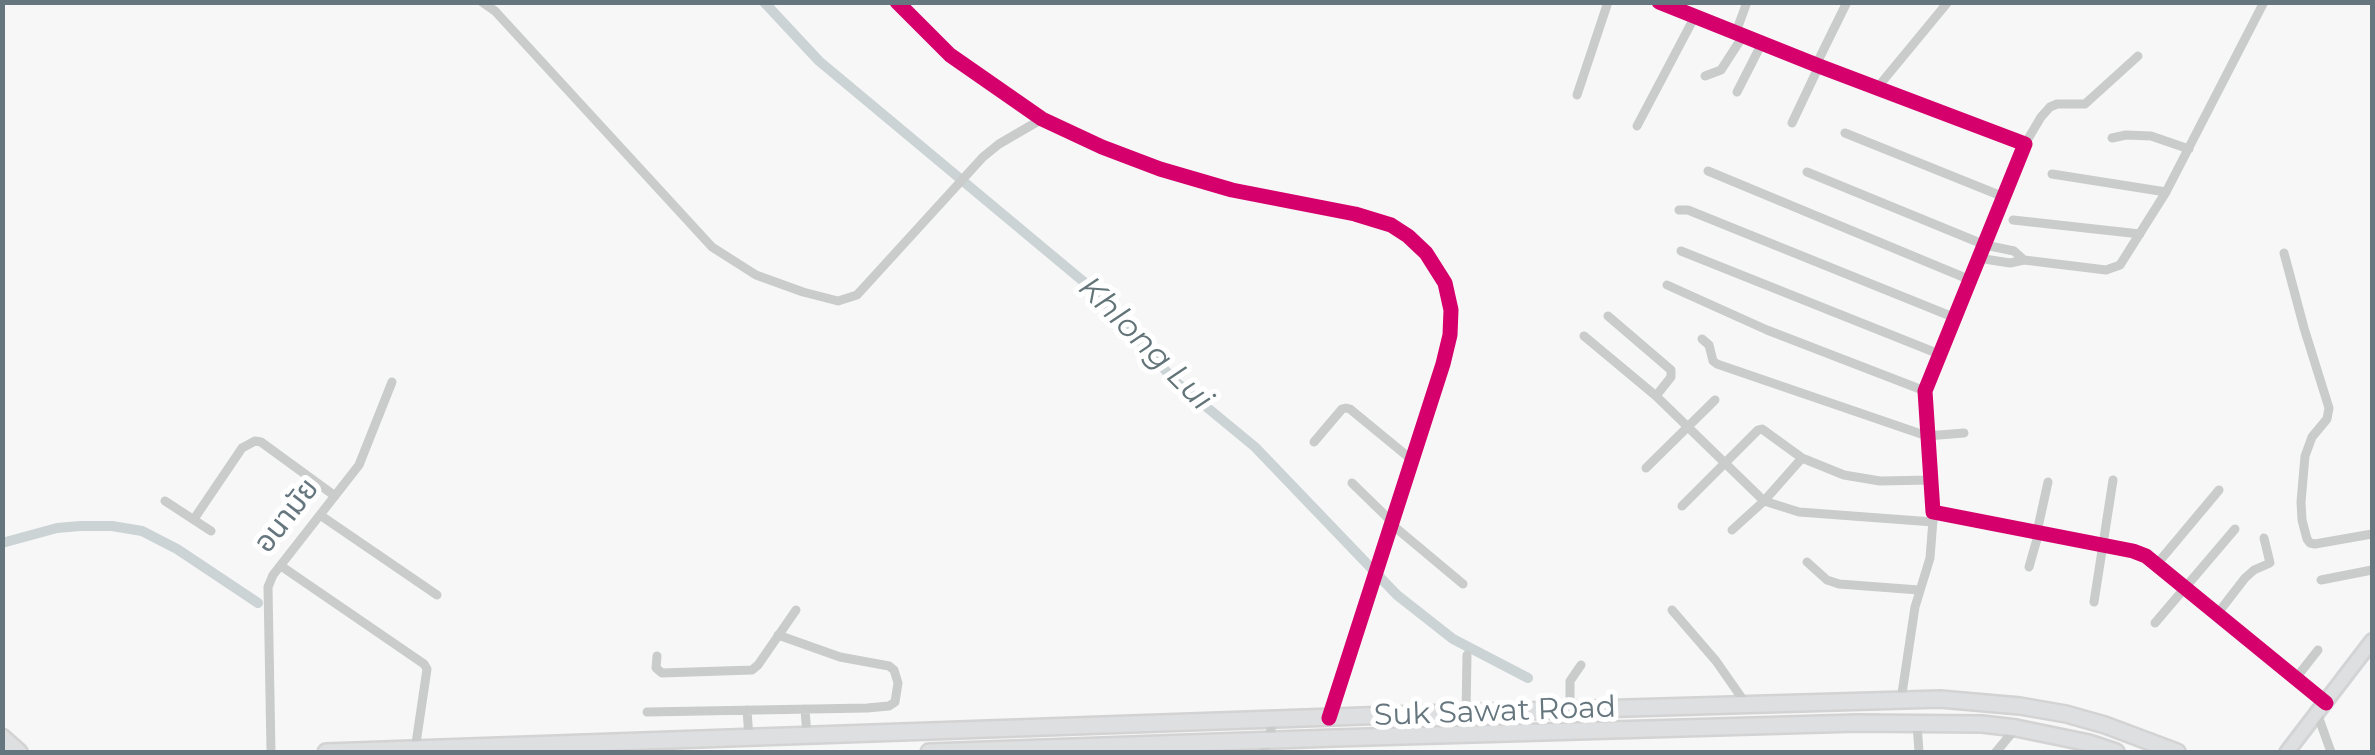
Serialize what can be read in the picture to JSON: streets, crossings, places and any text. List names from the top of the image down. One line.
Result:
{"streets":{"main road":["Suk Sawat Road"],"street":["อนามัย"]},"water":["Khlong Lui"]}
